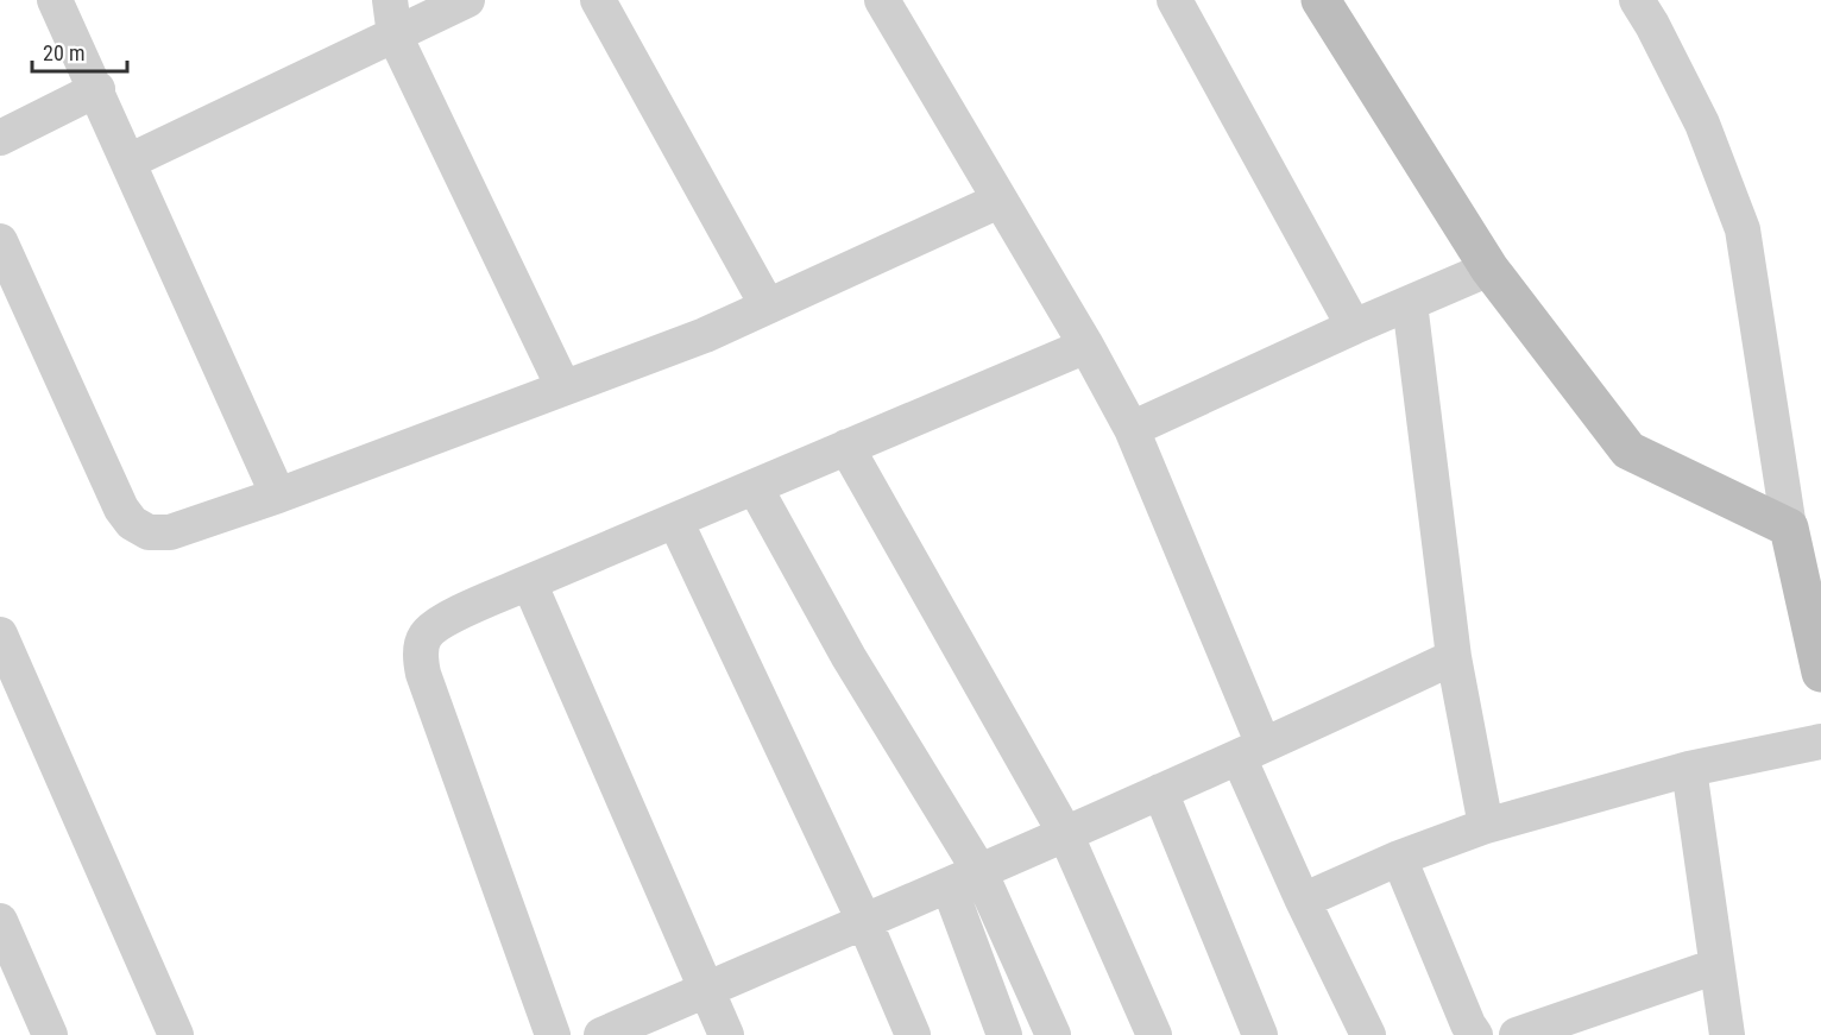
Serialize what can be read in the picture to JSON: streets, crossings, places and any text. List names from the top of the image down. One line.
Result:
{"scale_bar":"20 m"}
